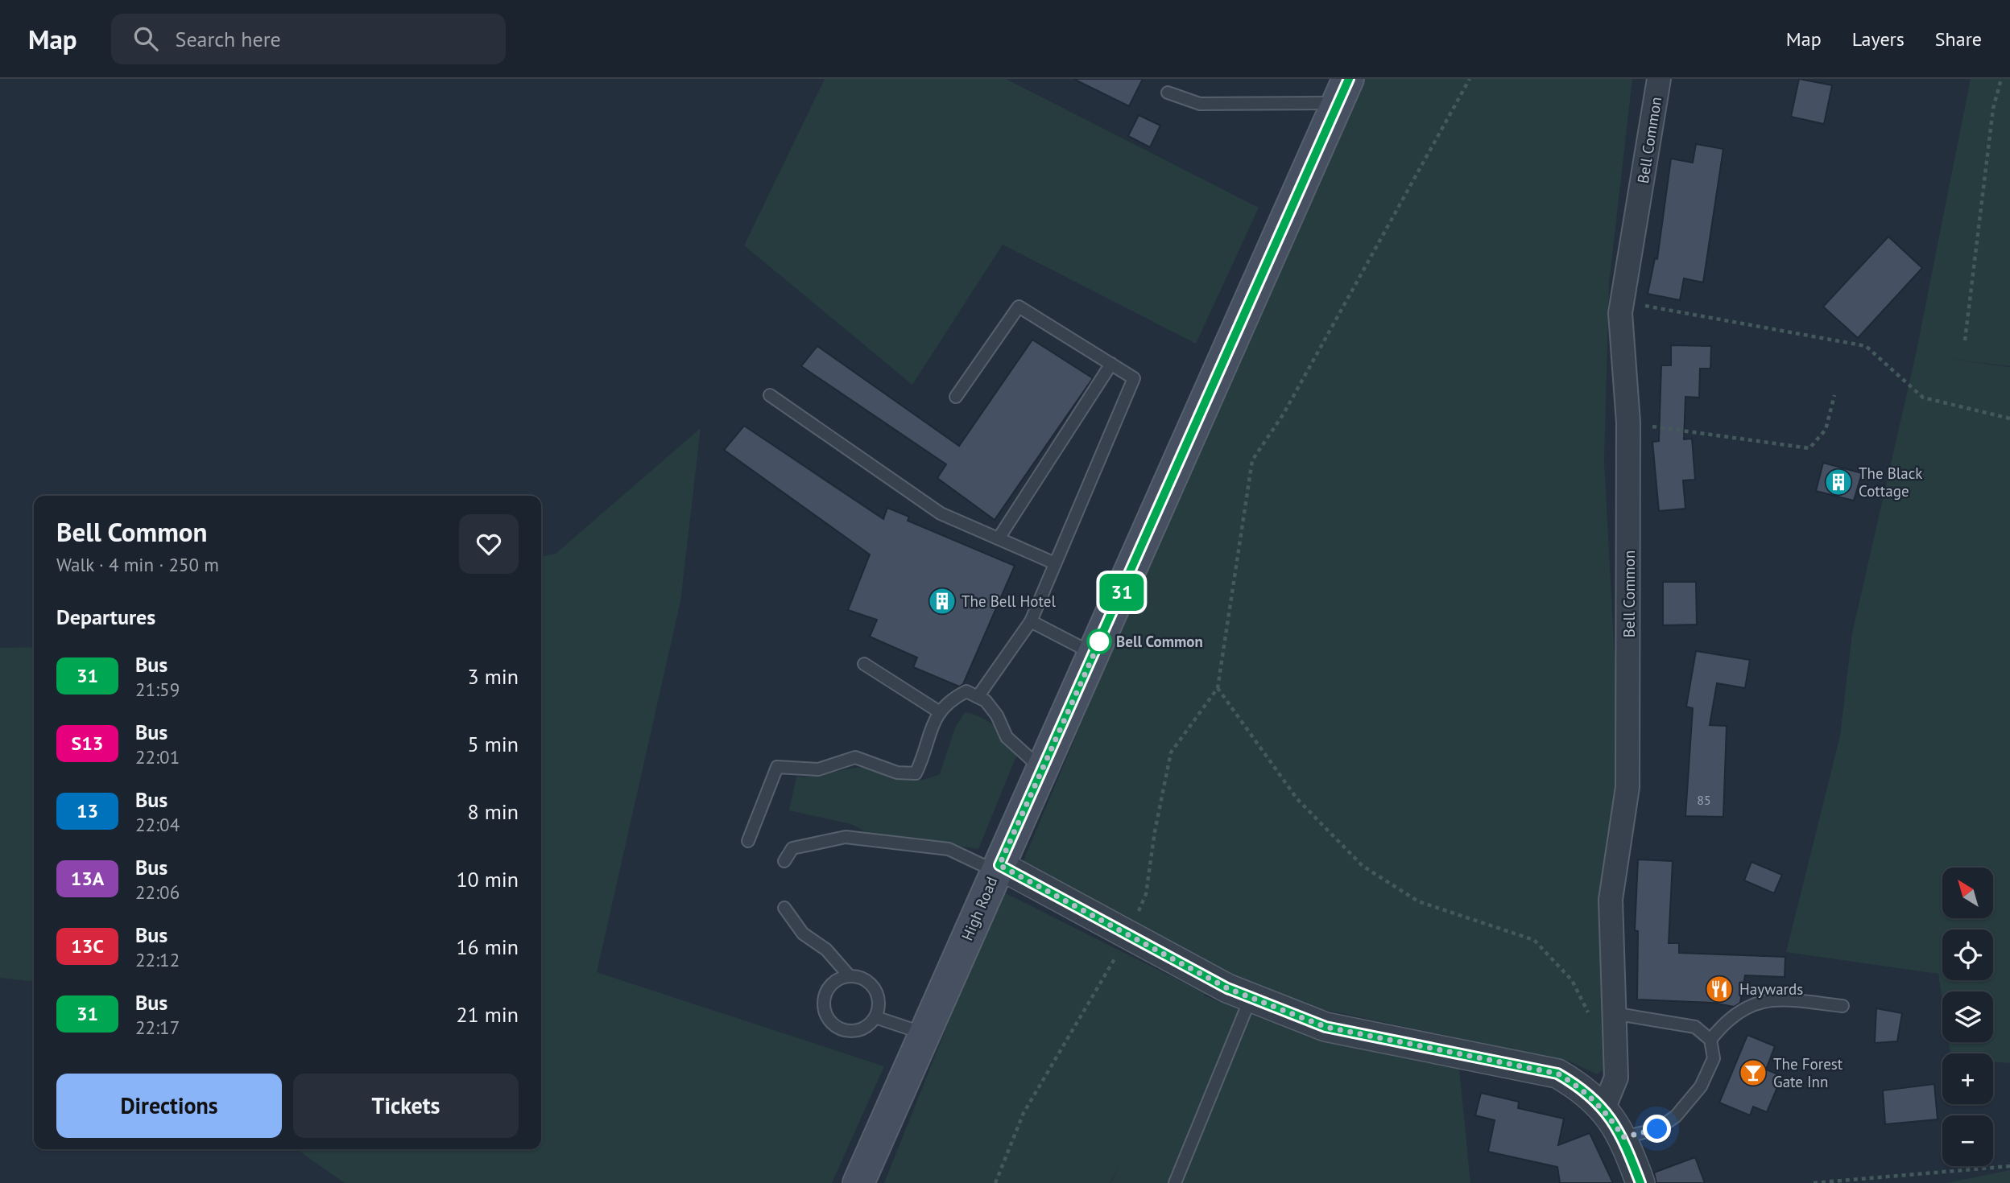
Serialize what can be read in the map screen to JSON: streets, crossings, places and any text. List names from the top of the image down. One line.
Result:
{"streets":{"main road":["High Road"],"street":["Bell Common"]},"places":{"building":["The Black Cottage","The Bell Hotel"],"other":["Bell Common"],"restaurant":["Haywards"],"bar":["The Forest Gate Inn"]},"lines":["bus line 31"],"house_numbers":["85"],"north":"top left","page":{"header":"Map","search":"Search here","nav":["Map","Layers","Share"],"on_map":"31","heading":[["Bell Common","Walk · 4 min · 250 m"],"Departures"],"list":[{"mark":"31","name":"Bus","note":"21:59","value":"3 min"},{"mark":"S13","name":"Bus","note":"22:01","value":"5 min"},{"mark":"13","name":"Bus","note":"22:04","value":"8 min"},{"mark":"13A","name":"Bus","note":"22:06","value":"10 min"},{"mark":"13C","name":"Bus","note":"22:12","value":"16 min"},{"mark":"31","name":"Bus","note":"22:17","value":"21 min"}],"map_buttons":["+","−"],"buttons":["Directions","Tickets"]}}
